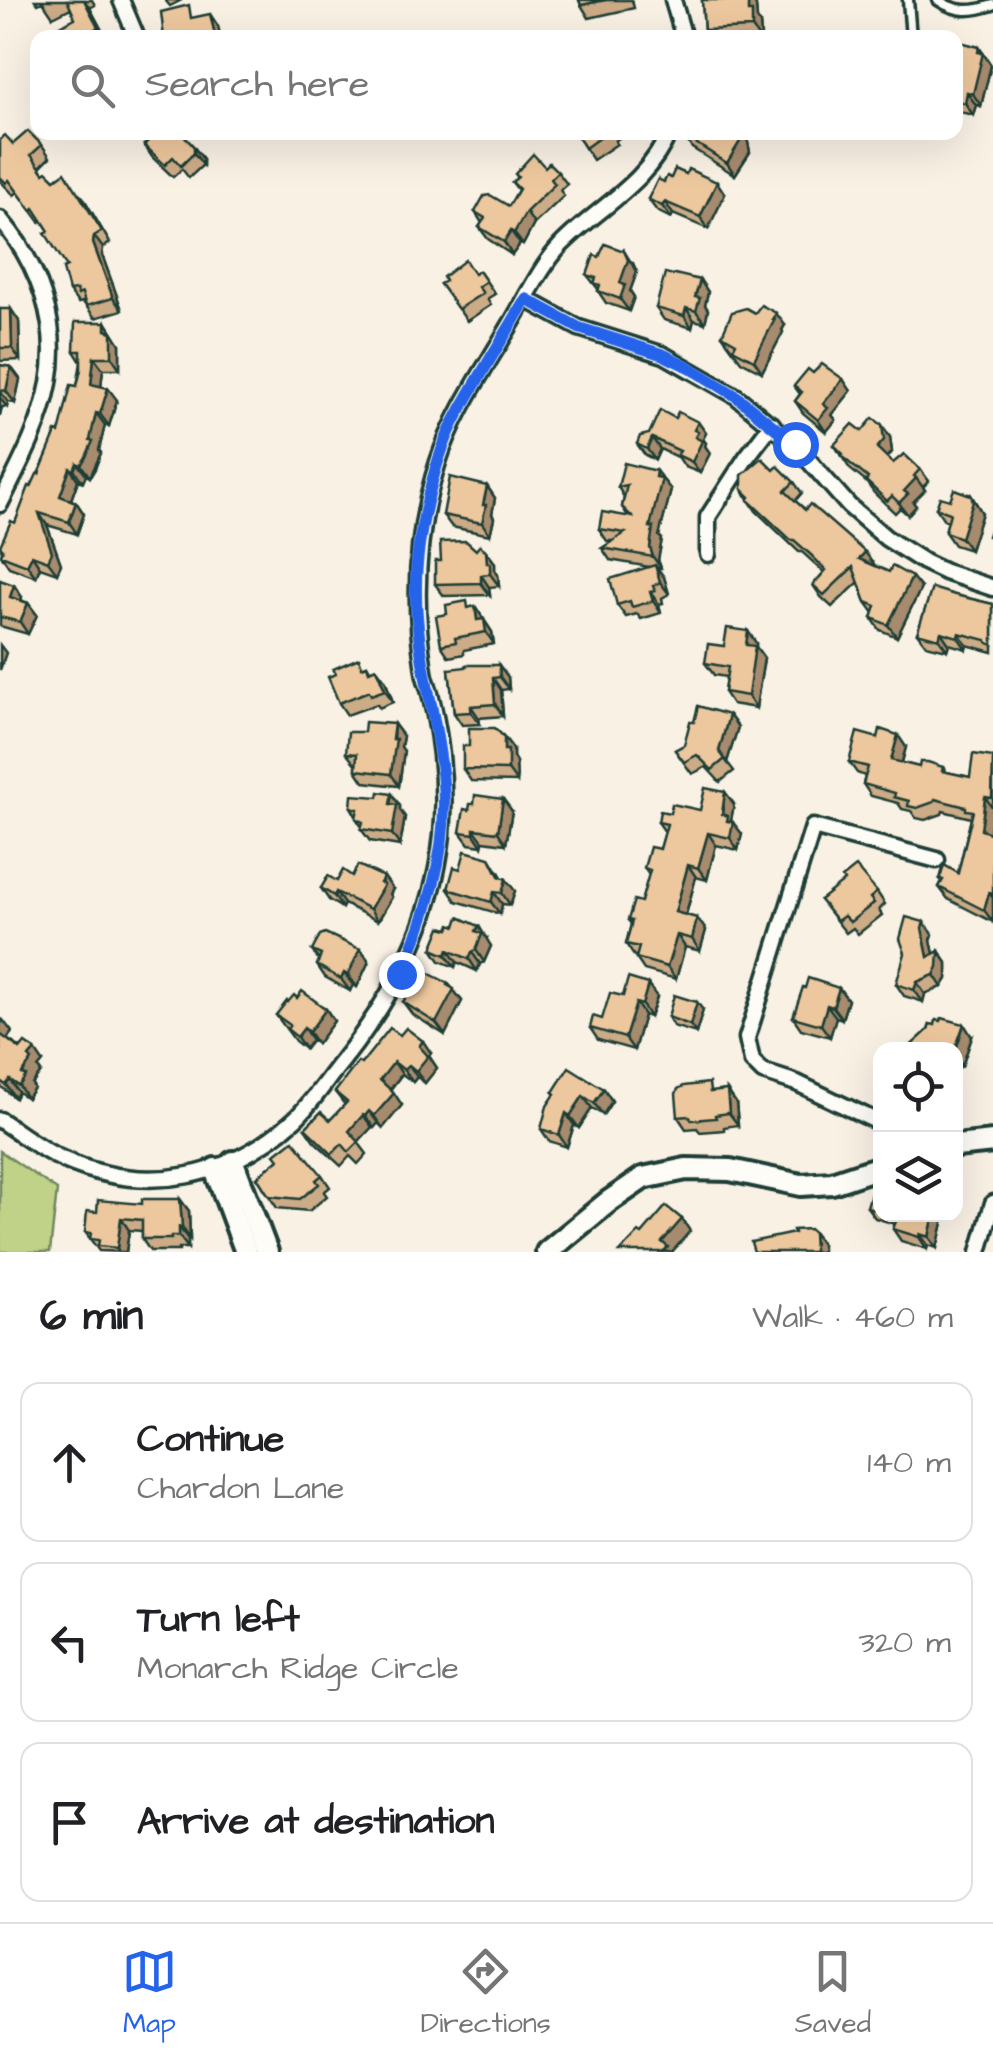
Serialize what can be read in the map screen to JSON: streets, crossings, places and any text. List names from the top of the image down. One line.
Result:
{"page":{"search":"Search here","heading":["6 min","Walk · 460 m"],"list":[["Continue","Chardon Lane","140 m"],["Turn left","Monarch Ridge Circle","320 m"],"Arrive at destination"],"nav":["Map","Directions","Saved"]}}
